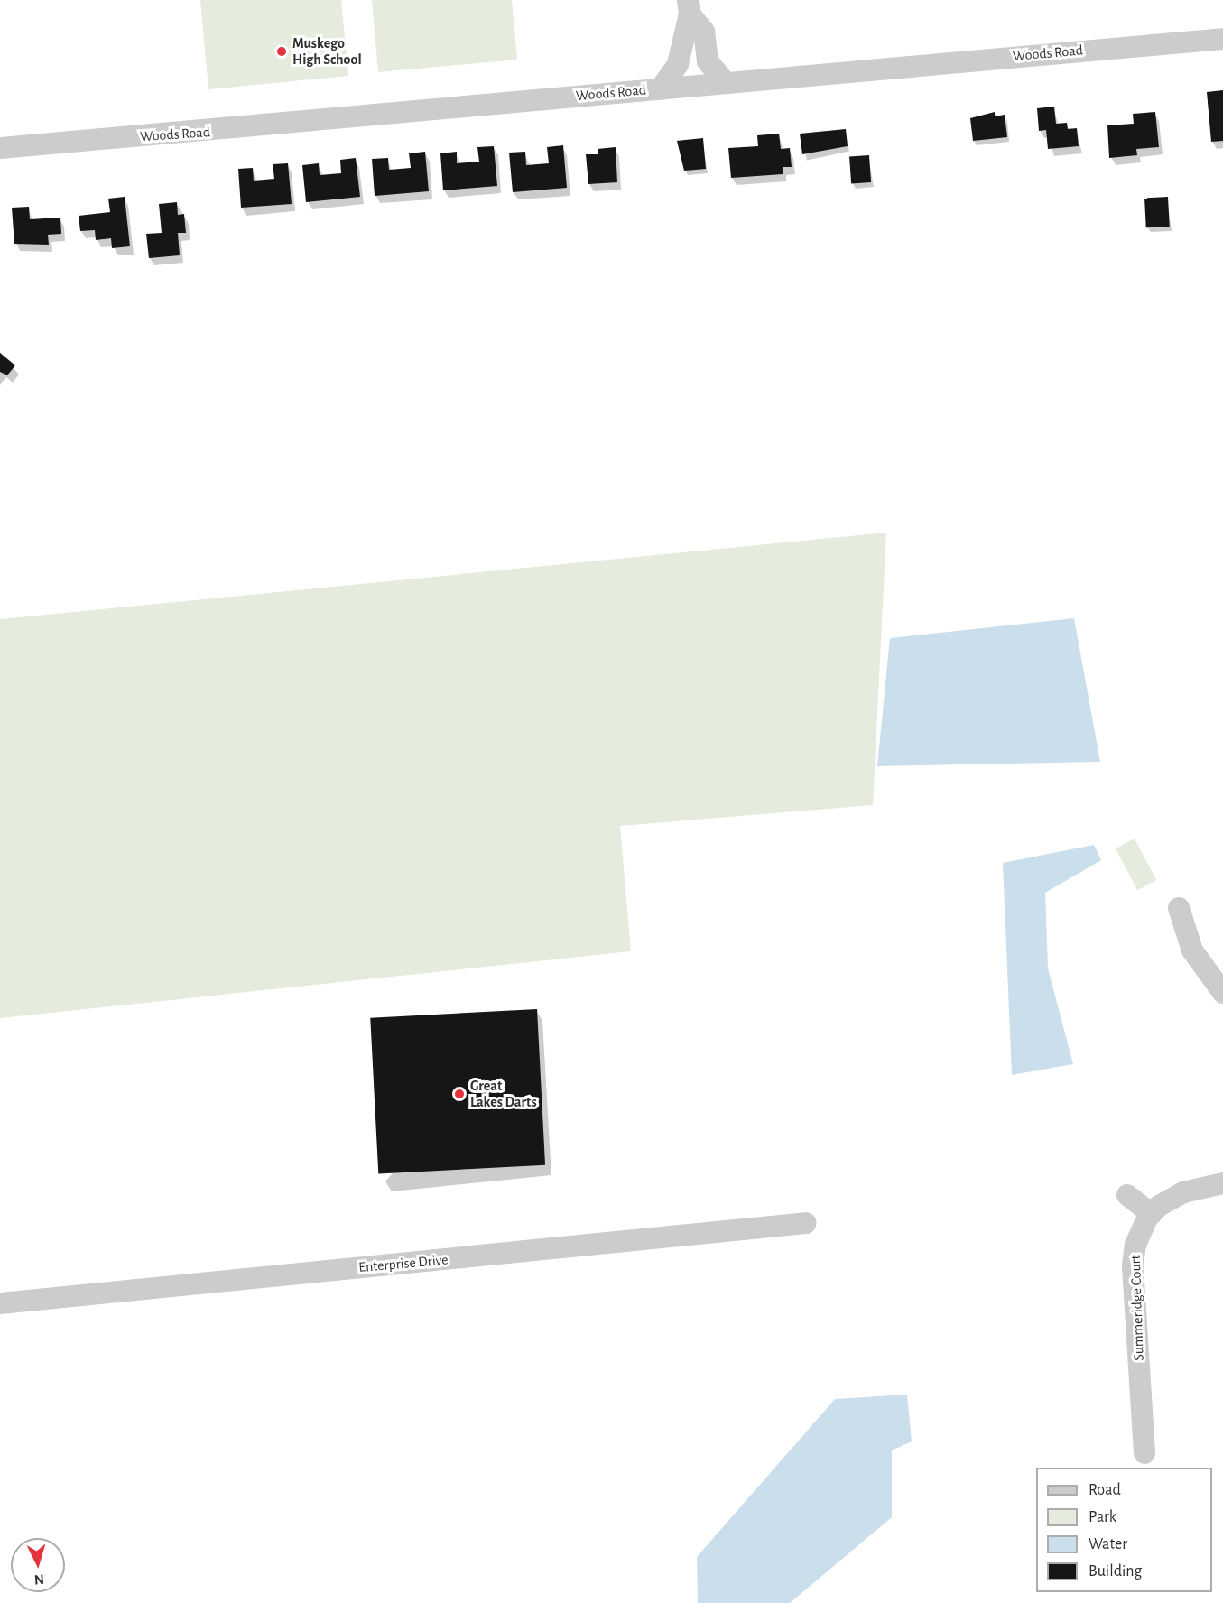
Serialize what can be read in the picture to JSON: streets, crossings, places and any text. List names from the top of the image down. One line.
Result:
{"streets":{"street":["Woods Road","Enterprise Drive","Summeridge Court"]},"places":["Muskego High School","Great Lakes Darts"],"legend":["Road","Park","Water","Building"],"north":"bottom"}
